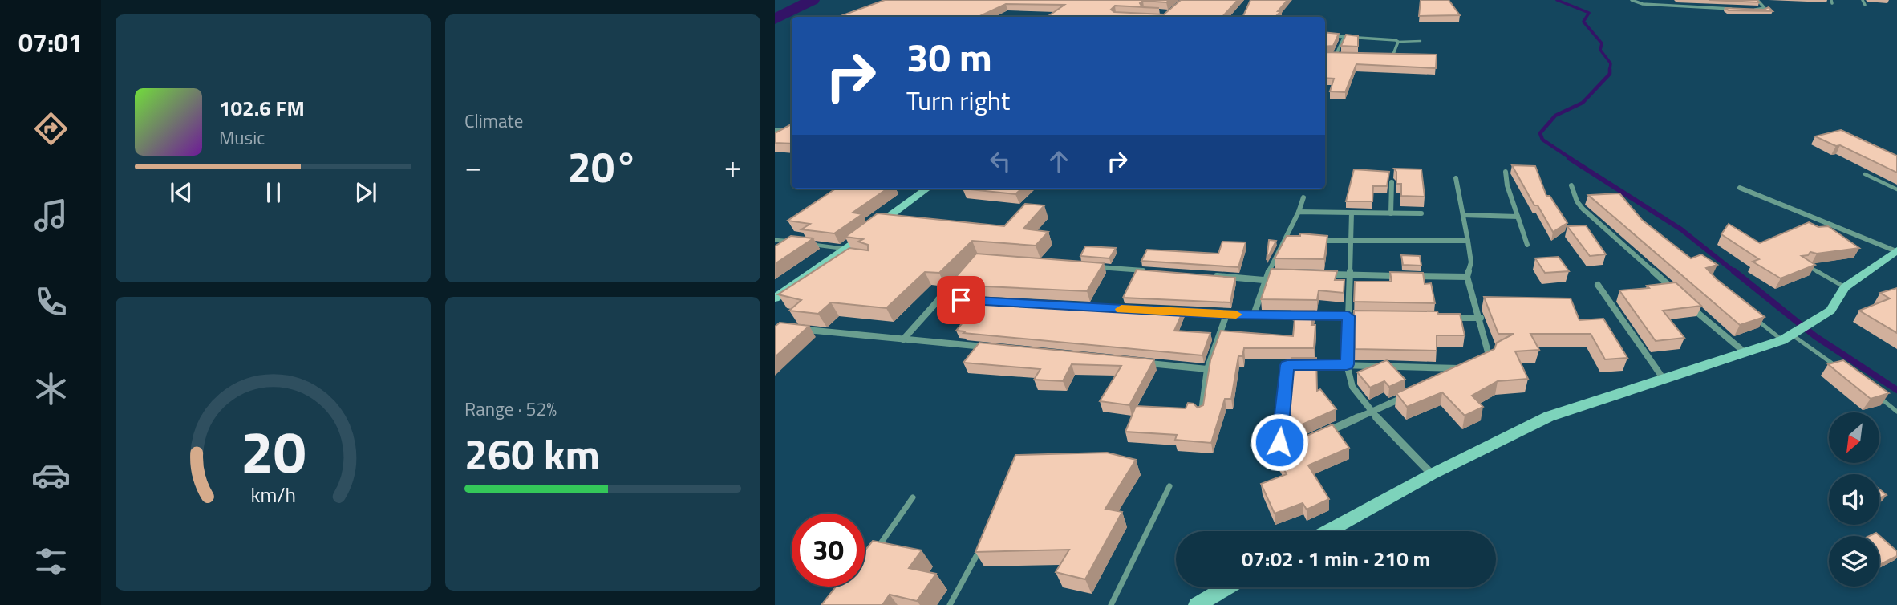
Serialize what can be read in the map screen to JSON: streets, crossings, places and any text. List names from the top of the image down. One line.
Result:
{"north":"bottom left","page":{"tabs":"07:01","tile":["Climate",["Range · 52%","260 km"]],"turn":["30 m","Turn right"],"song":["102.6 FM","Music"],"heat":["−","20°","+"],"limit":"30","trip":"07:02 · 1 min · 210 m","gauge":["20","km/h"]}}
